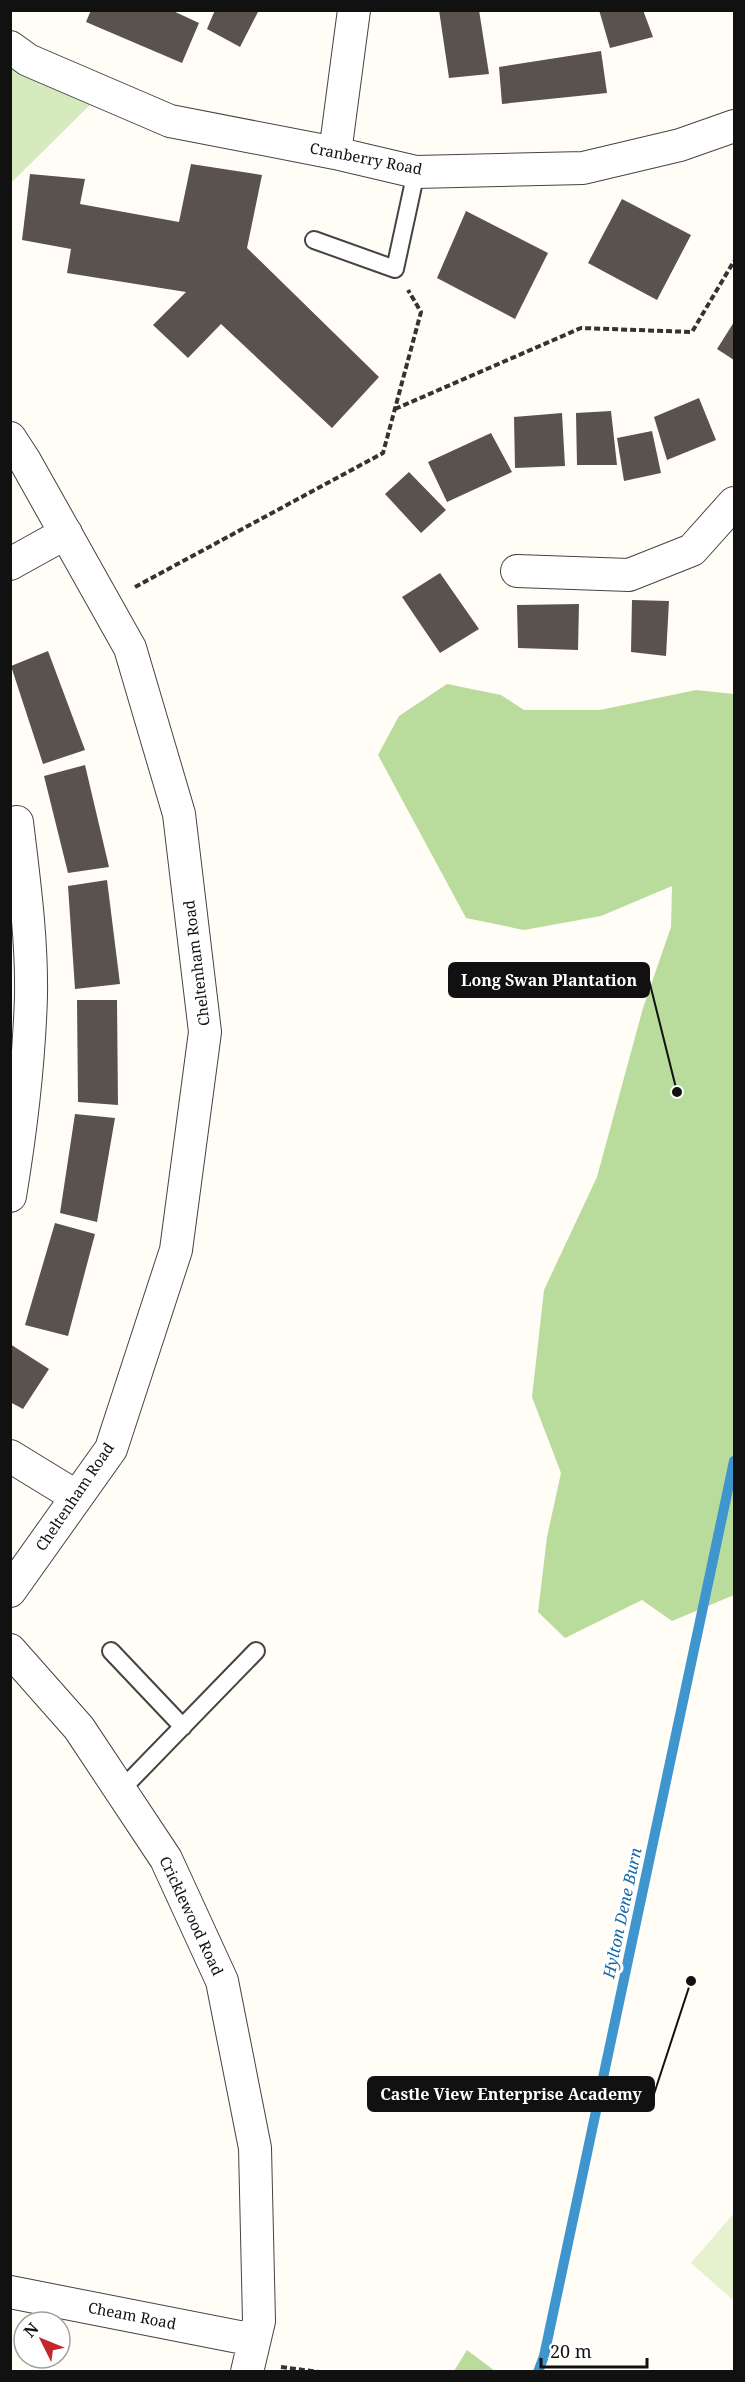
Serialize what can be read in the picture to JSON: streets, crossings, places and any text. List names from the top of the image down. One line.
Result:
{"streets":{"street":["Cranberry Road","Cheltenham Road","Cricklewood Road","Cheam Road"]},"crossings":[["Cricklewood Road","Cheam Road"]],"water":["Hylton Dene Burn"],"places":["Long Swan Plantation","Castle View Enterprise Academy"],"scale_bar":"20 m","north":"top left"}
